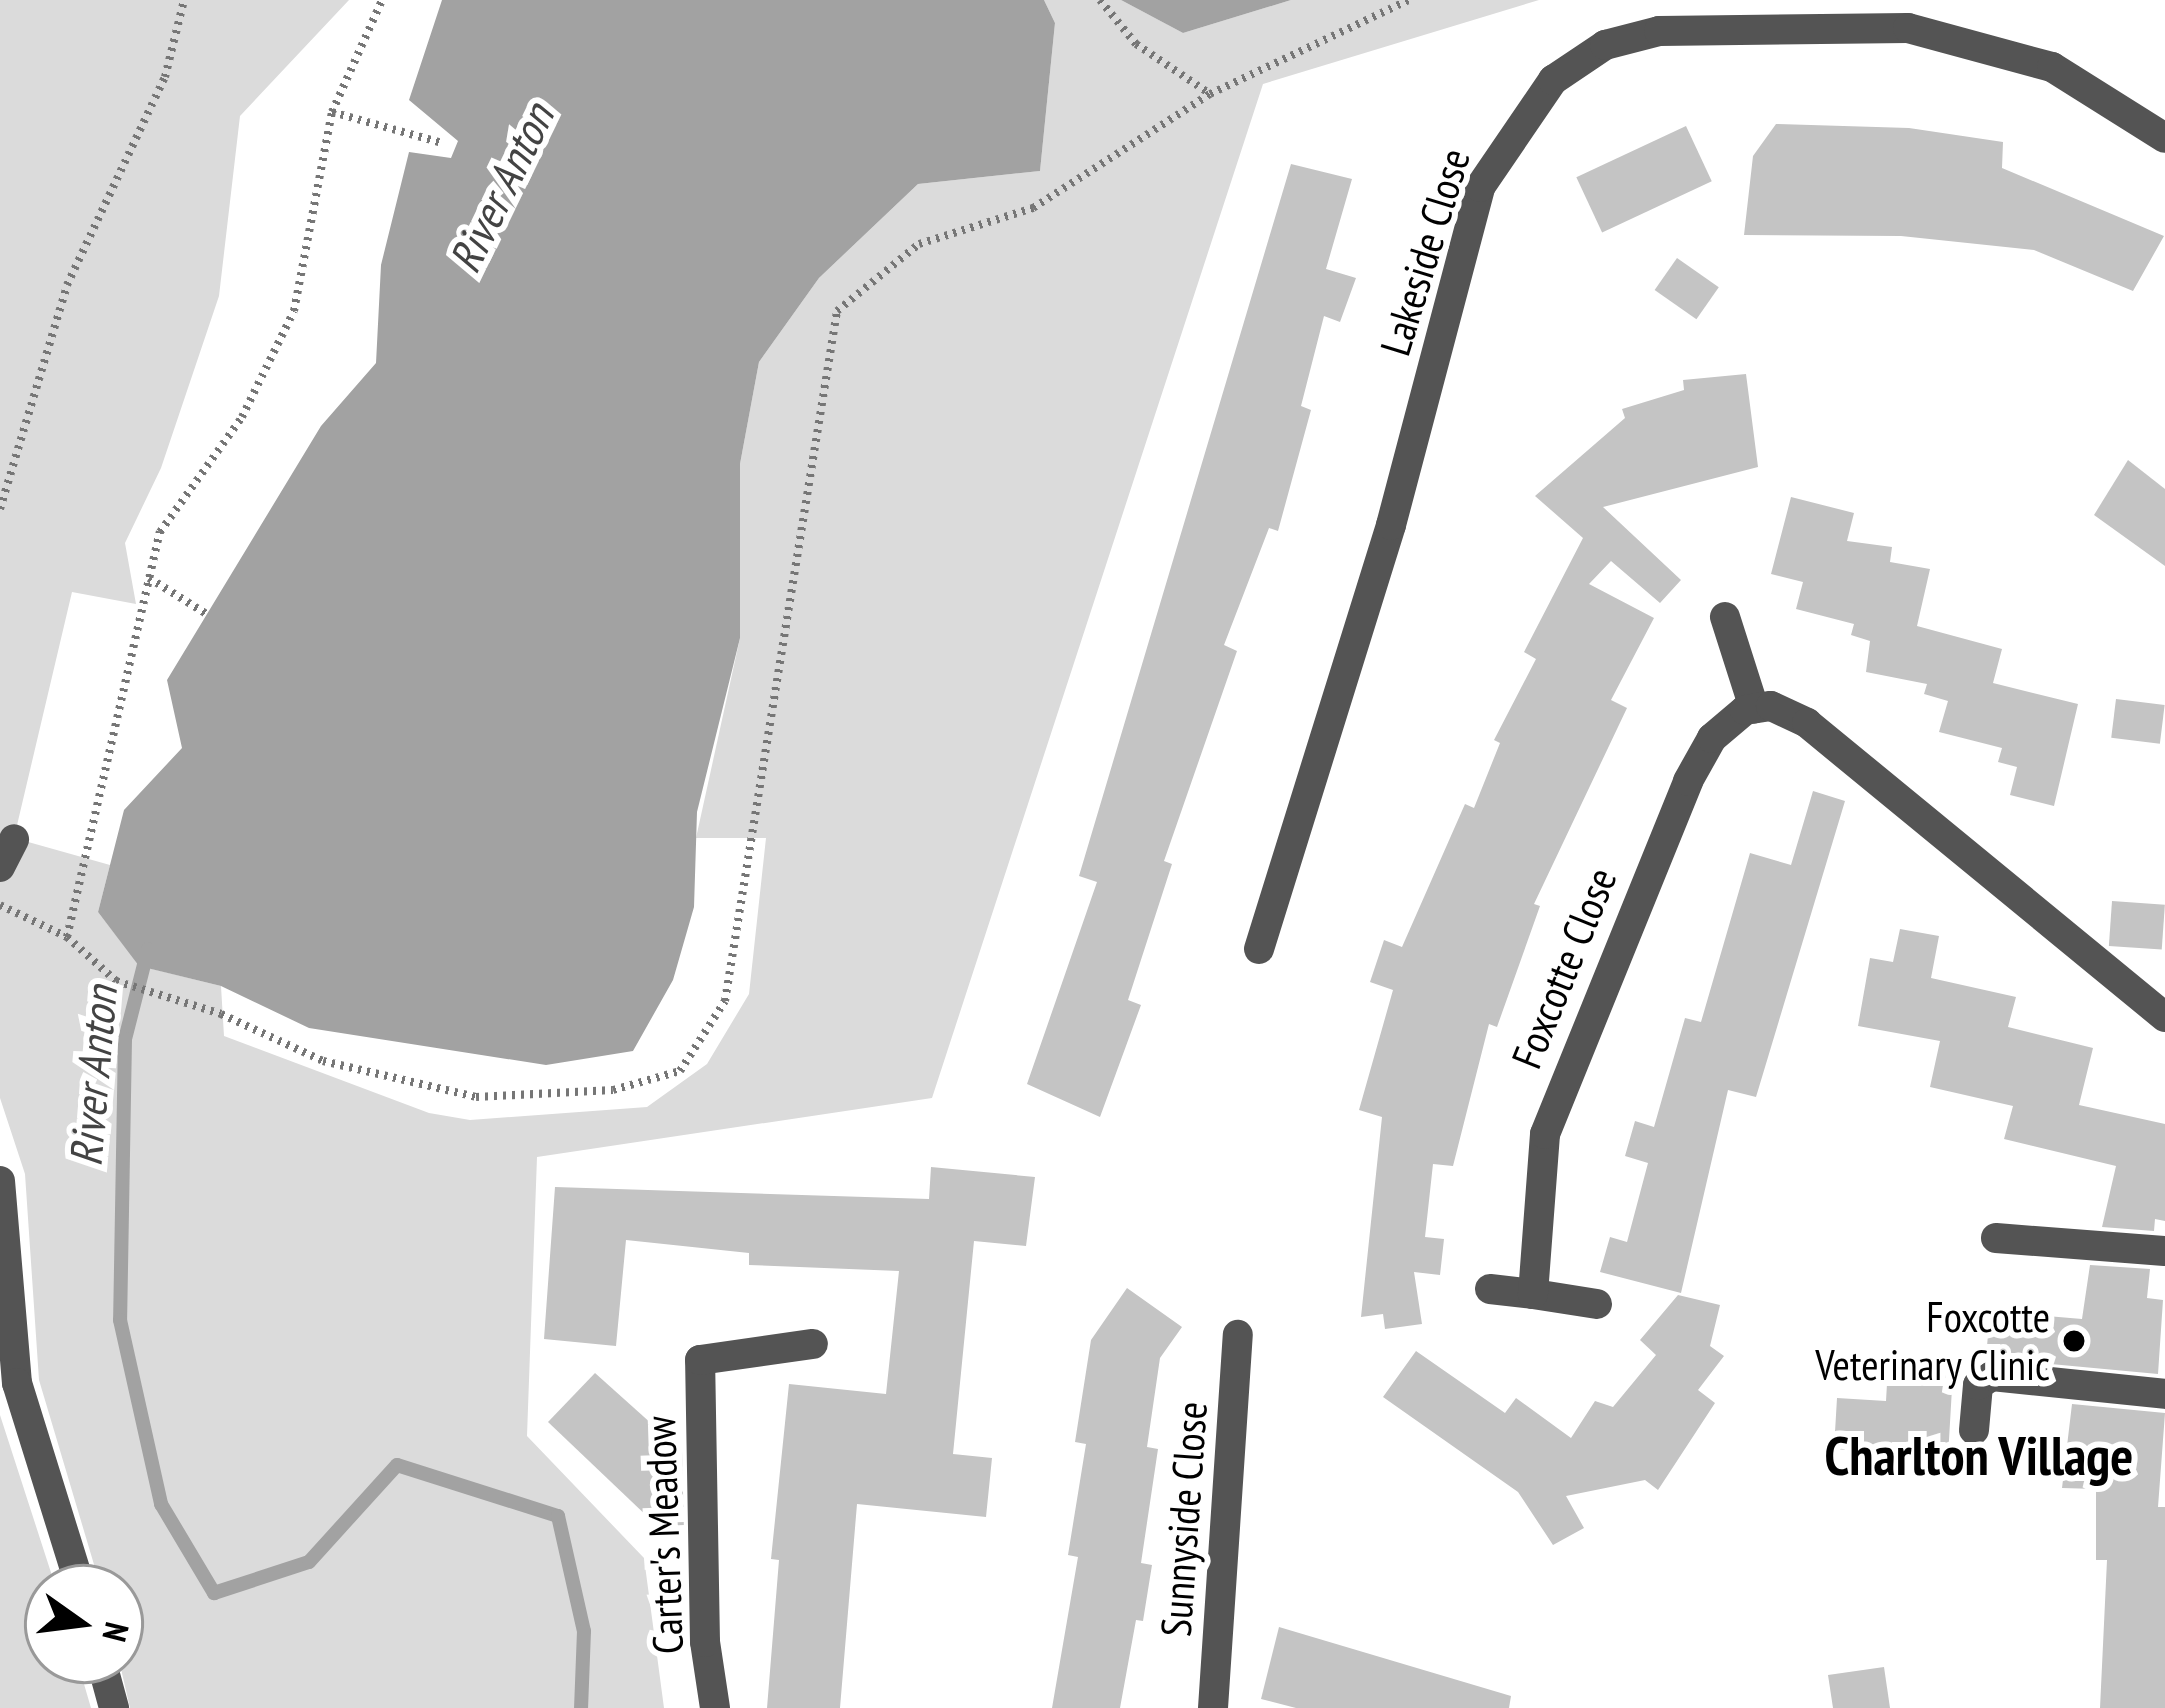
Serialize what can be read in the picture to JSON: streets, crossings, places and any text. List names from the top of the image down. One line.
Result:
{"streets":{"street":["Lakeside Close","Foxcotte Close","Sunnyside Close","Carter's Meadow"]},"districts":["Charlton Village"],"water":["River Anton"],"places":["Foxcotte Veterinary Clinic"],"north":"right"}
